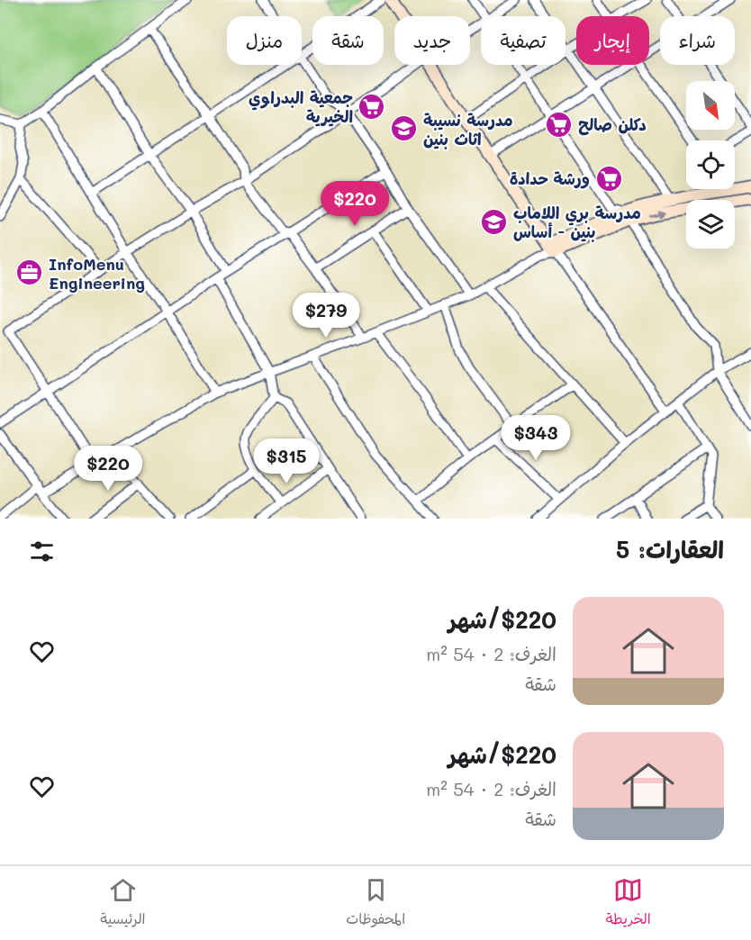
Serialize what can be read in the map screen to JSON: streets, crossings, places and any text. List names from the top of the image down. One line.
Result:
{"places":{"supermarket":["جمعية البدراوي الخيرية","دكلن صالح","ورشة حدادة"],"school or university":["مدرسة نسيبة اثاث بنين","مدرسة بري اللاماب بنين - أساس"],"office":["InfoMenu Engineering"]},"north":"bottom right","page":{"chip":["شراء","إيجار","تصفية","جديد","شقة","منزل"],"price":["$220","$279","$343","$315","$220"],"heading":"العقارات: 5","list":[{"name":"$220/شهر","note":"الغرف: 2 · 54 m² · شقة"},{"name":"$220/شهر","note":"الغرف: 2 · 54 m² · شقة"}],"tabs":["الخريطة","المحفوظات","الرئيسية"]}}
